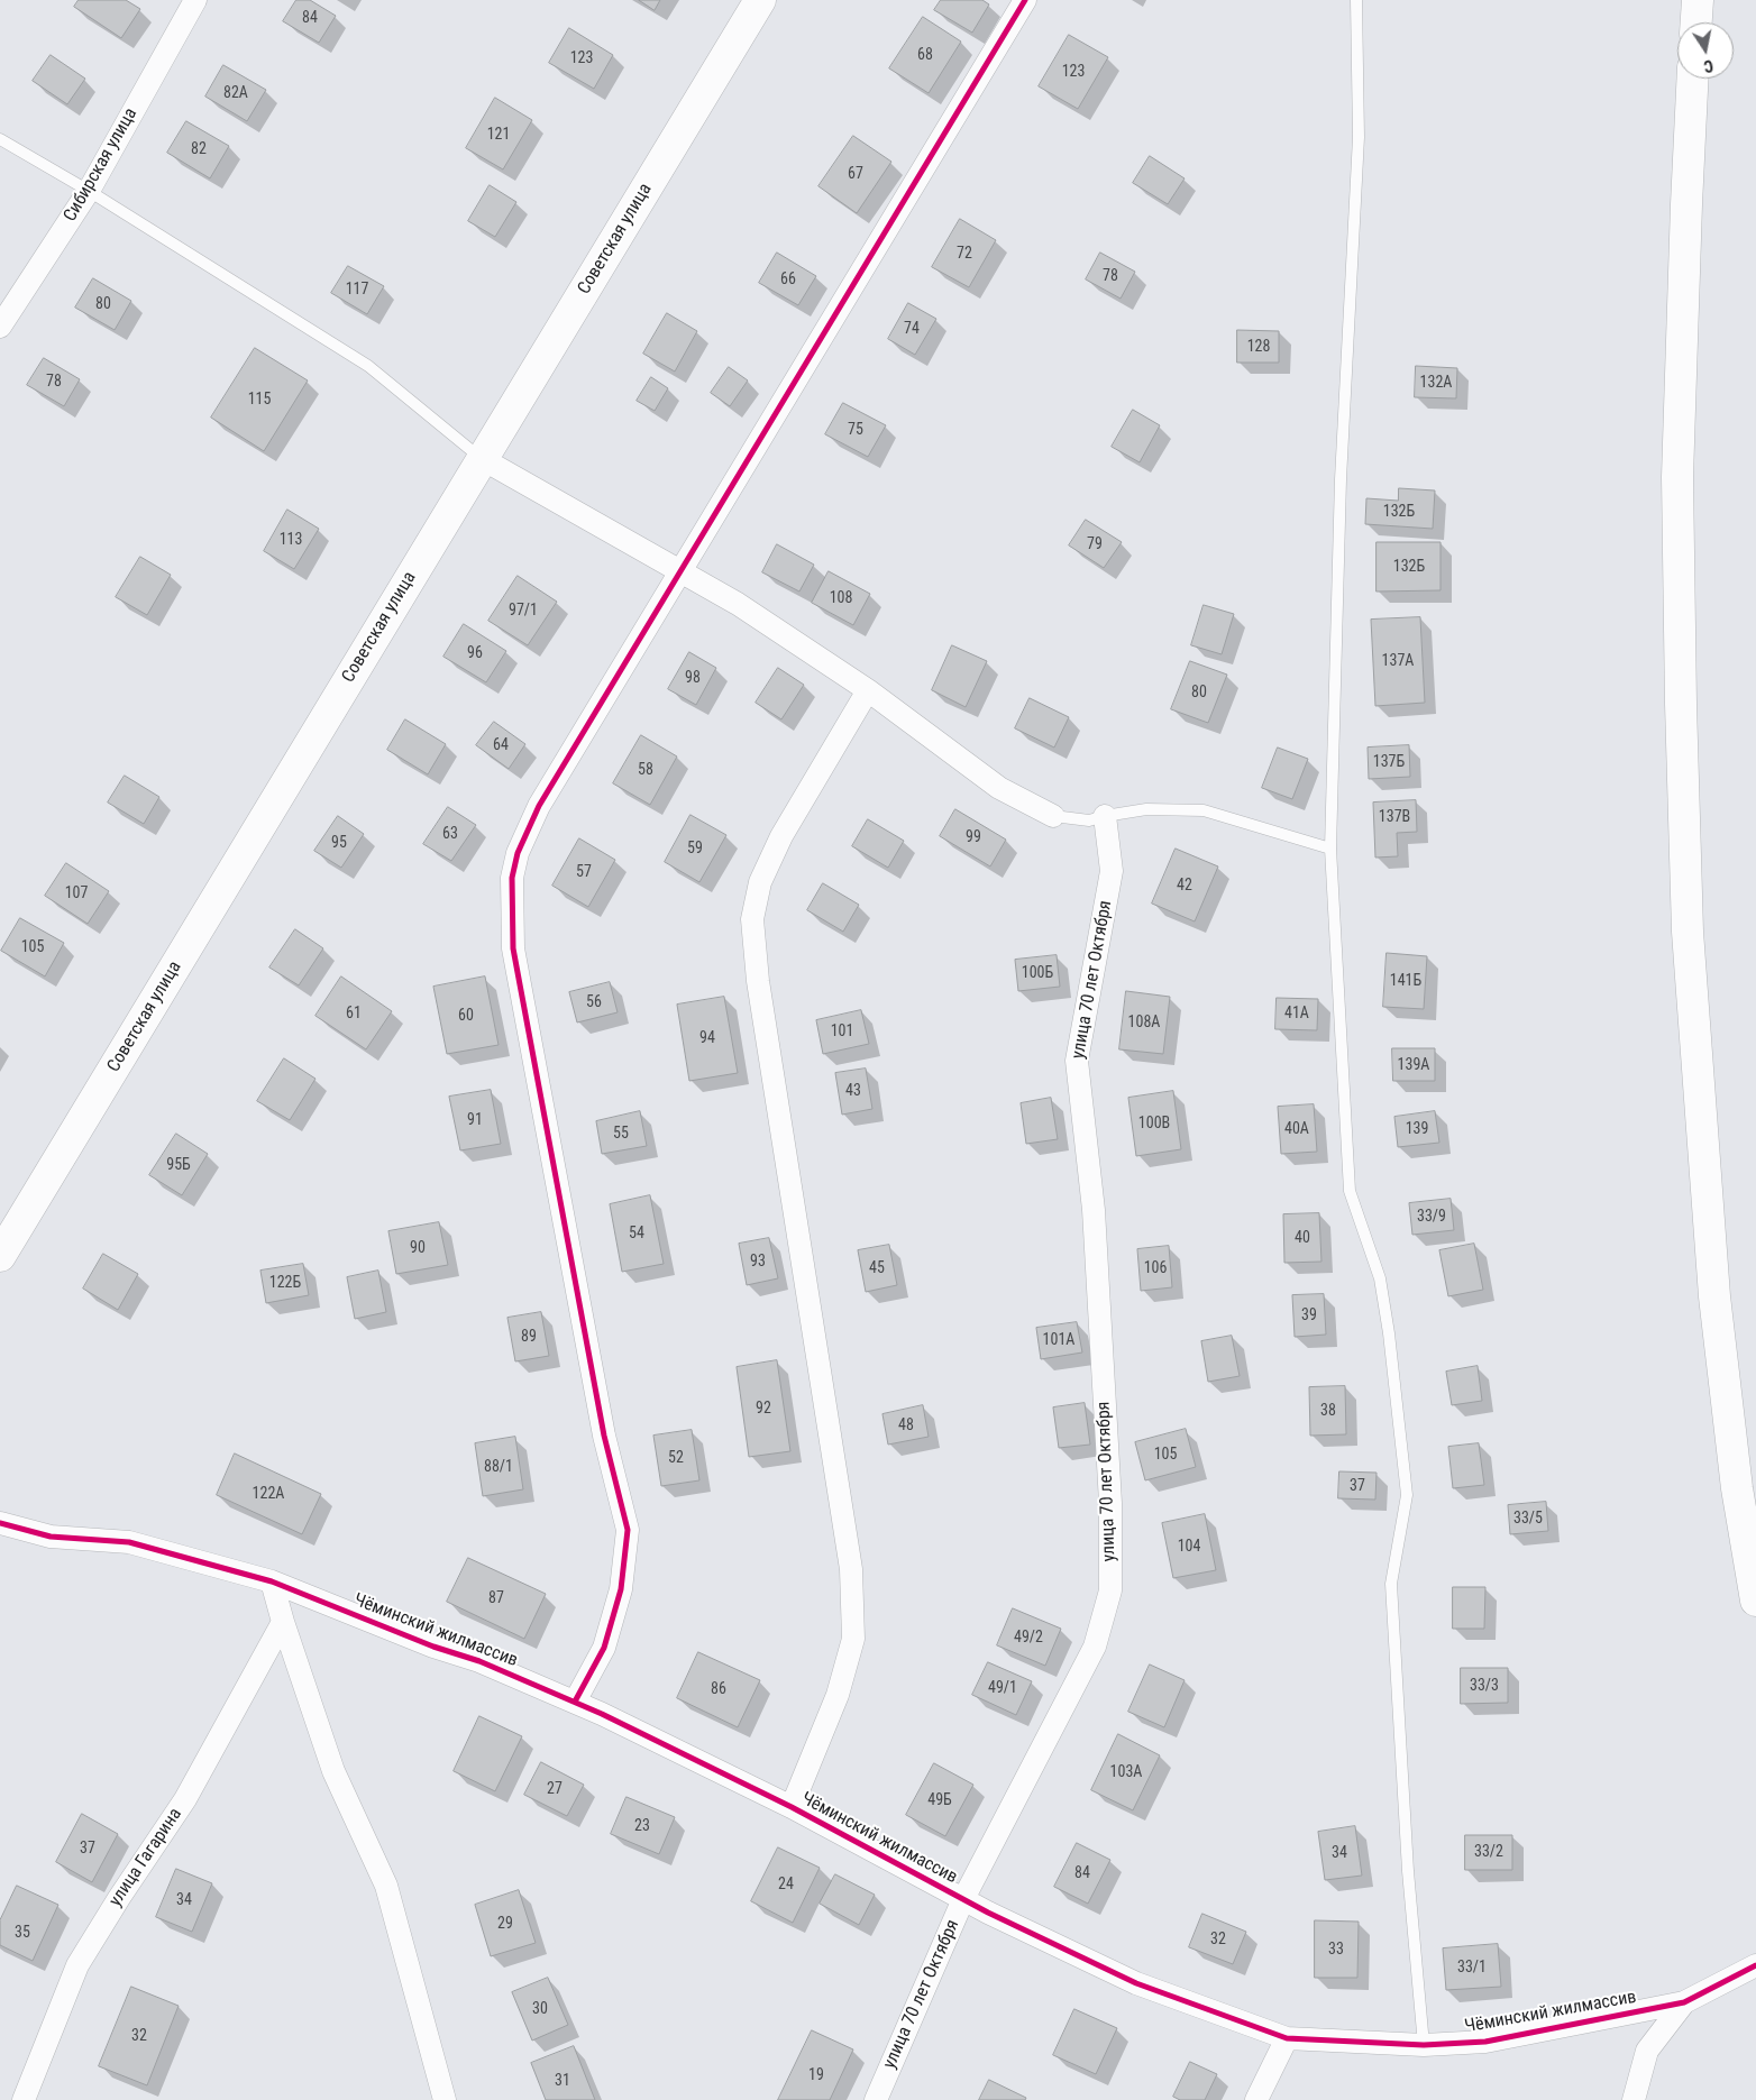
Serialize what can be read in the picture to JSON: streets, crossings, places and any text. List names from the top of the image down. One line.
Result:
{"streets":{"main road":["Советская улица"],"street":["Сибирская улица","улица 70 лет Октября","Чёминский жилмассив","улица Гагарина"]},"crossings":[["улица 70 лет Октября","Чёминский жилмассив"]],"house_numbers":["84","68","123","123","82А","121","82","67","72","78","66","117","80","74","128","78","132А","115","75","132Б","113","79","132Б","108","97/1","96","137А","98","80","64","137Б","58","137В","63","99","95","59","57","42","107","105","100Б","141Б","56","61","41А","60","108А","101","94","139А","43","91","100В","40А","139","55","95Б","33/9","54","40","90","93","45","106","122Б","39","89","101А","92","38","48","105","52","88/1","37","122А","33/5","104","87","49/2","33/3","49/1","86","103А","27","49Б","23","37","33/2","34","84","24","34","29","35","32","33","33/1","30","32","19","31"],"north":"bottom"}
